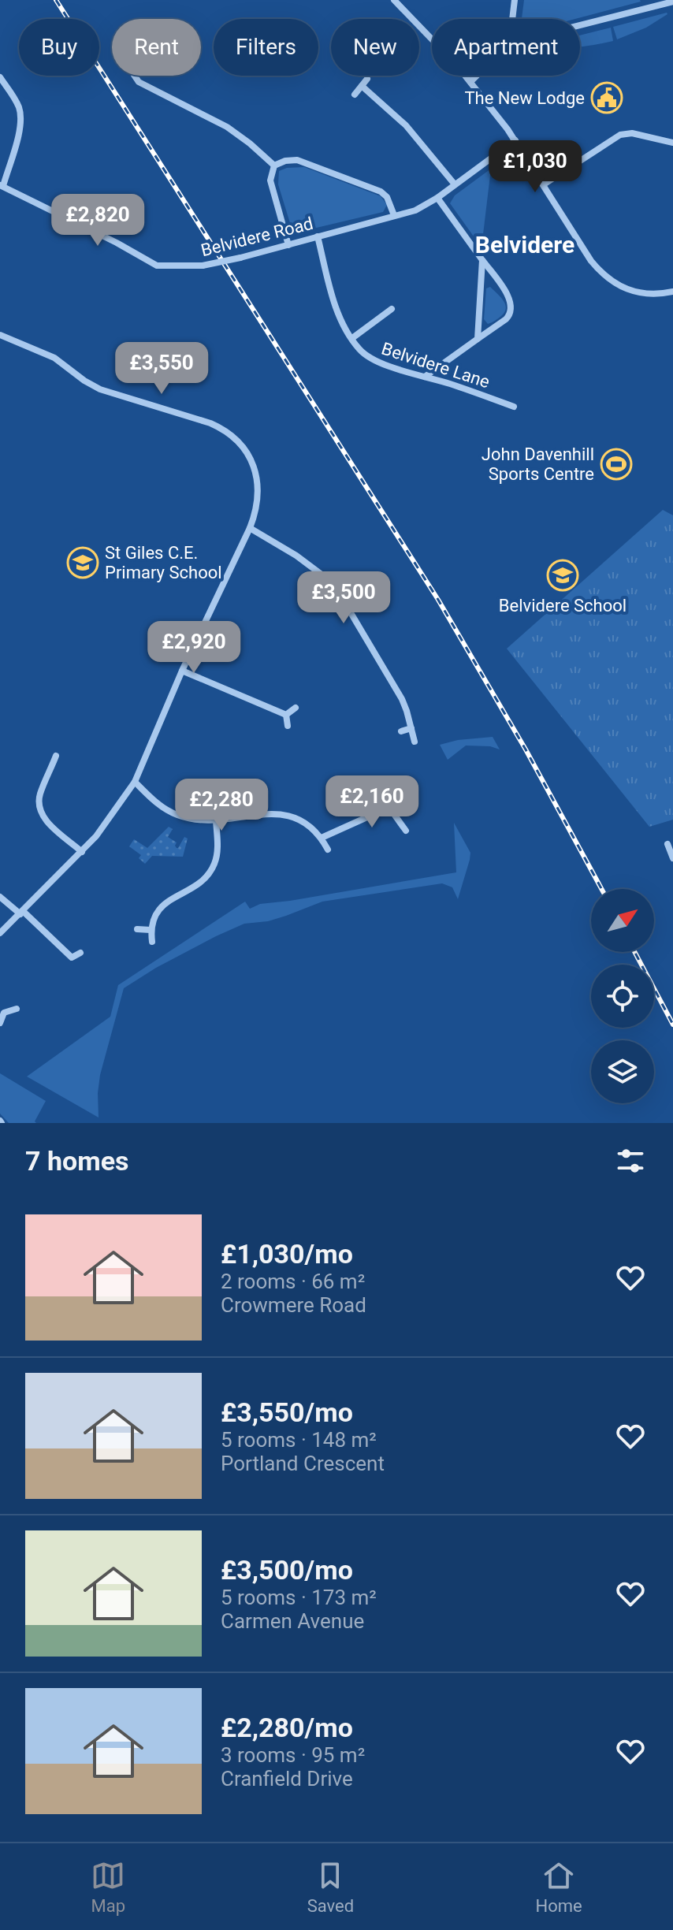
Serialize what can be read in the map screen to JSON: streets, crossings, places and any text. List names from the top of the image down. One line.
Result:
{"streets":{"street":["Belvidere Road","Belvidere Lane"]},"crossings":[["Belvidere Road","Belvidere Lane"]],"districts":["Belvidere"],"places":{"public building":["The New Lodge"],"sports":["John Davenhill Sports Centre"],"school or university":["St Giles C.E. Primary School","Belvidere School"]},"north":"top right","page":{"chip":["Buy","Rent","Filters","New","Apartment"],"price":["£1,030","£2,820","£3,550","£3,500","£2,920","£2,160","£2,280"],"heading":"7 homes","list":[{"name":"£1,030/mo","note":"2 rooms · 66 m² · Crowmere Road"},{"name":"£3,550/mo","note":"5 rooms · 148 m² · Portland Crescent"},{"name":"£3,500/mo","note":"5 rooms · 173 m² · Carmen Avenue"},{"name":"£2,280/mo","note":"3 rooms · 95 m² · Cranfield Drive"}],"tabs":["Map","Saved","Home"]}}
